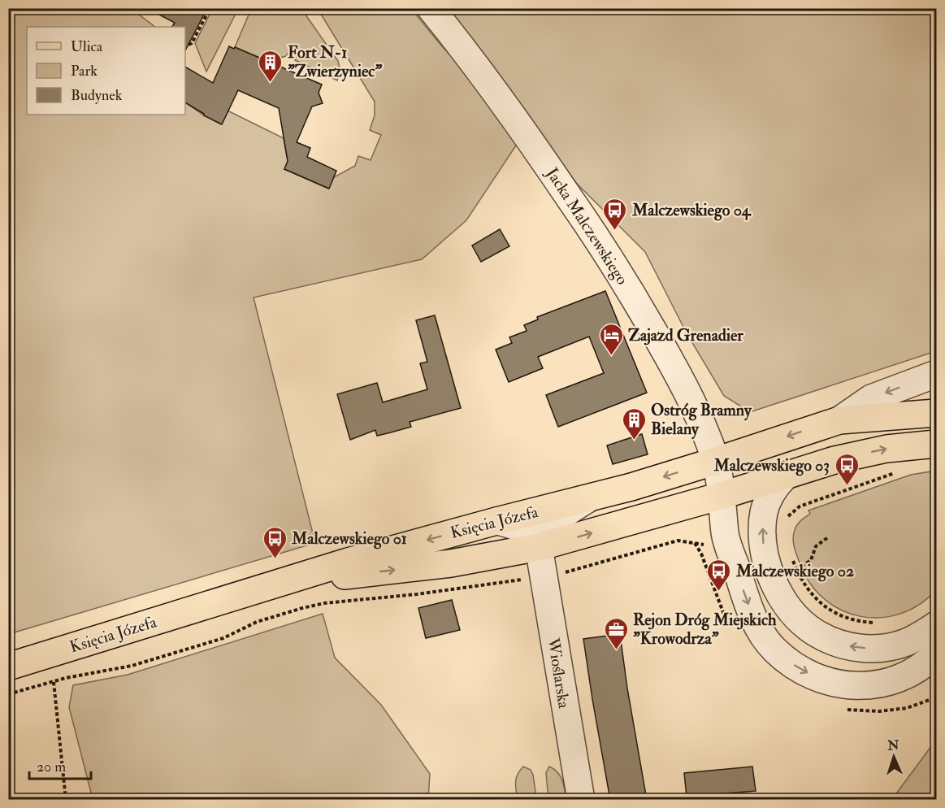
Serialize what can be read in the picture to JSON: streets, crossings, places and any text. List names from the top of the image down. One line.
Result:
{"streets":{"main road":["Księcia Józefa"],"street":["Jacka Malczewskiego","Wioślarska"]},"crossings":[["Jacka Malczewskiego","Księcia Józefa"],["Księcia Józefa","Wioślarska"]],"places":{"building":["Fort N-1 \"Zwierzyniec\"","Ostróg Bramny Bielany"],"bus stop":["Malczewskiego 04","Malczewskiego 03","Malczewskiego 01","Malczewskiego 02"],"hotel":["Zajazd Grenadier"],"office":["Rejon Dróg Miejskich \"Krowodrza\""]},"legend":["Ulica","Park","Budynek"],"scale_bar":"20 m","north":"top"}
